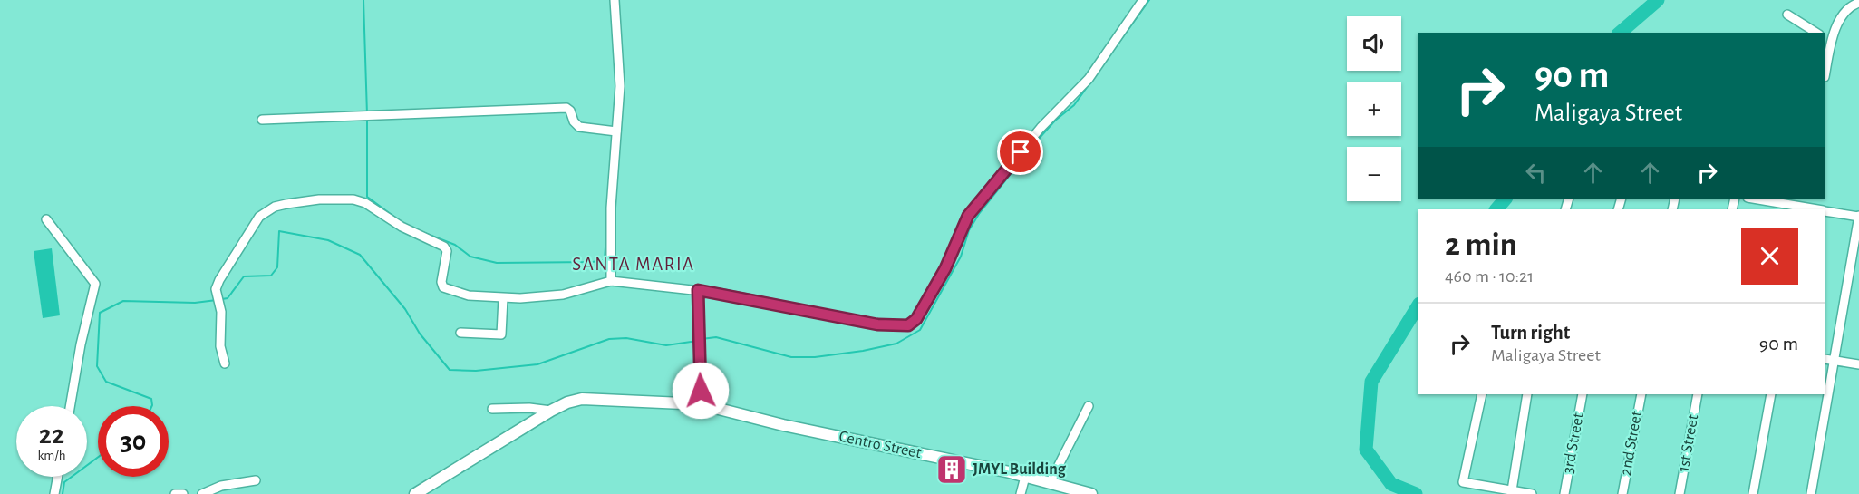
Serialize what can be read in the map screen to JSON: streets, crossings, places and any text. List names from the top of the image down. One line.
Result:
{"streets":{"street":["3rd Street","2nd Street","1st Street","Centro Street"]},"districts":["SANTA MARIA"],"places":{"building":["JMYL Building"]},"page":{"map_buttons":["+","−"],"turn":["90 m","Maligaya Street"],"heading":["2 min","460 m · 10:21"],"list":[{"name":"Turn right","note":"Maligaya Street","value":"90 m"}],"speed":"22 km/h","limit":"30"}}
